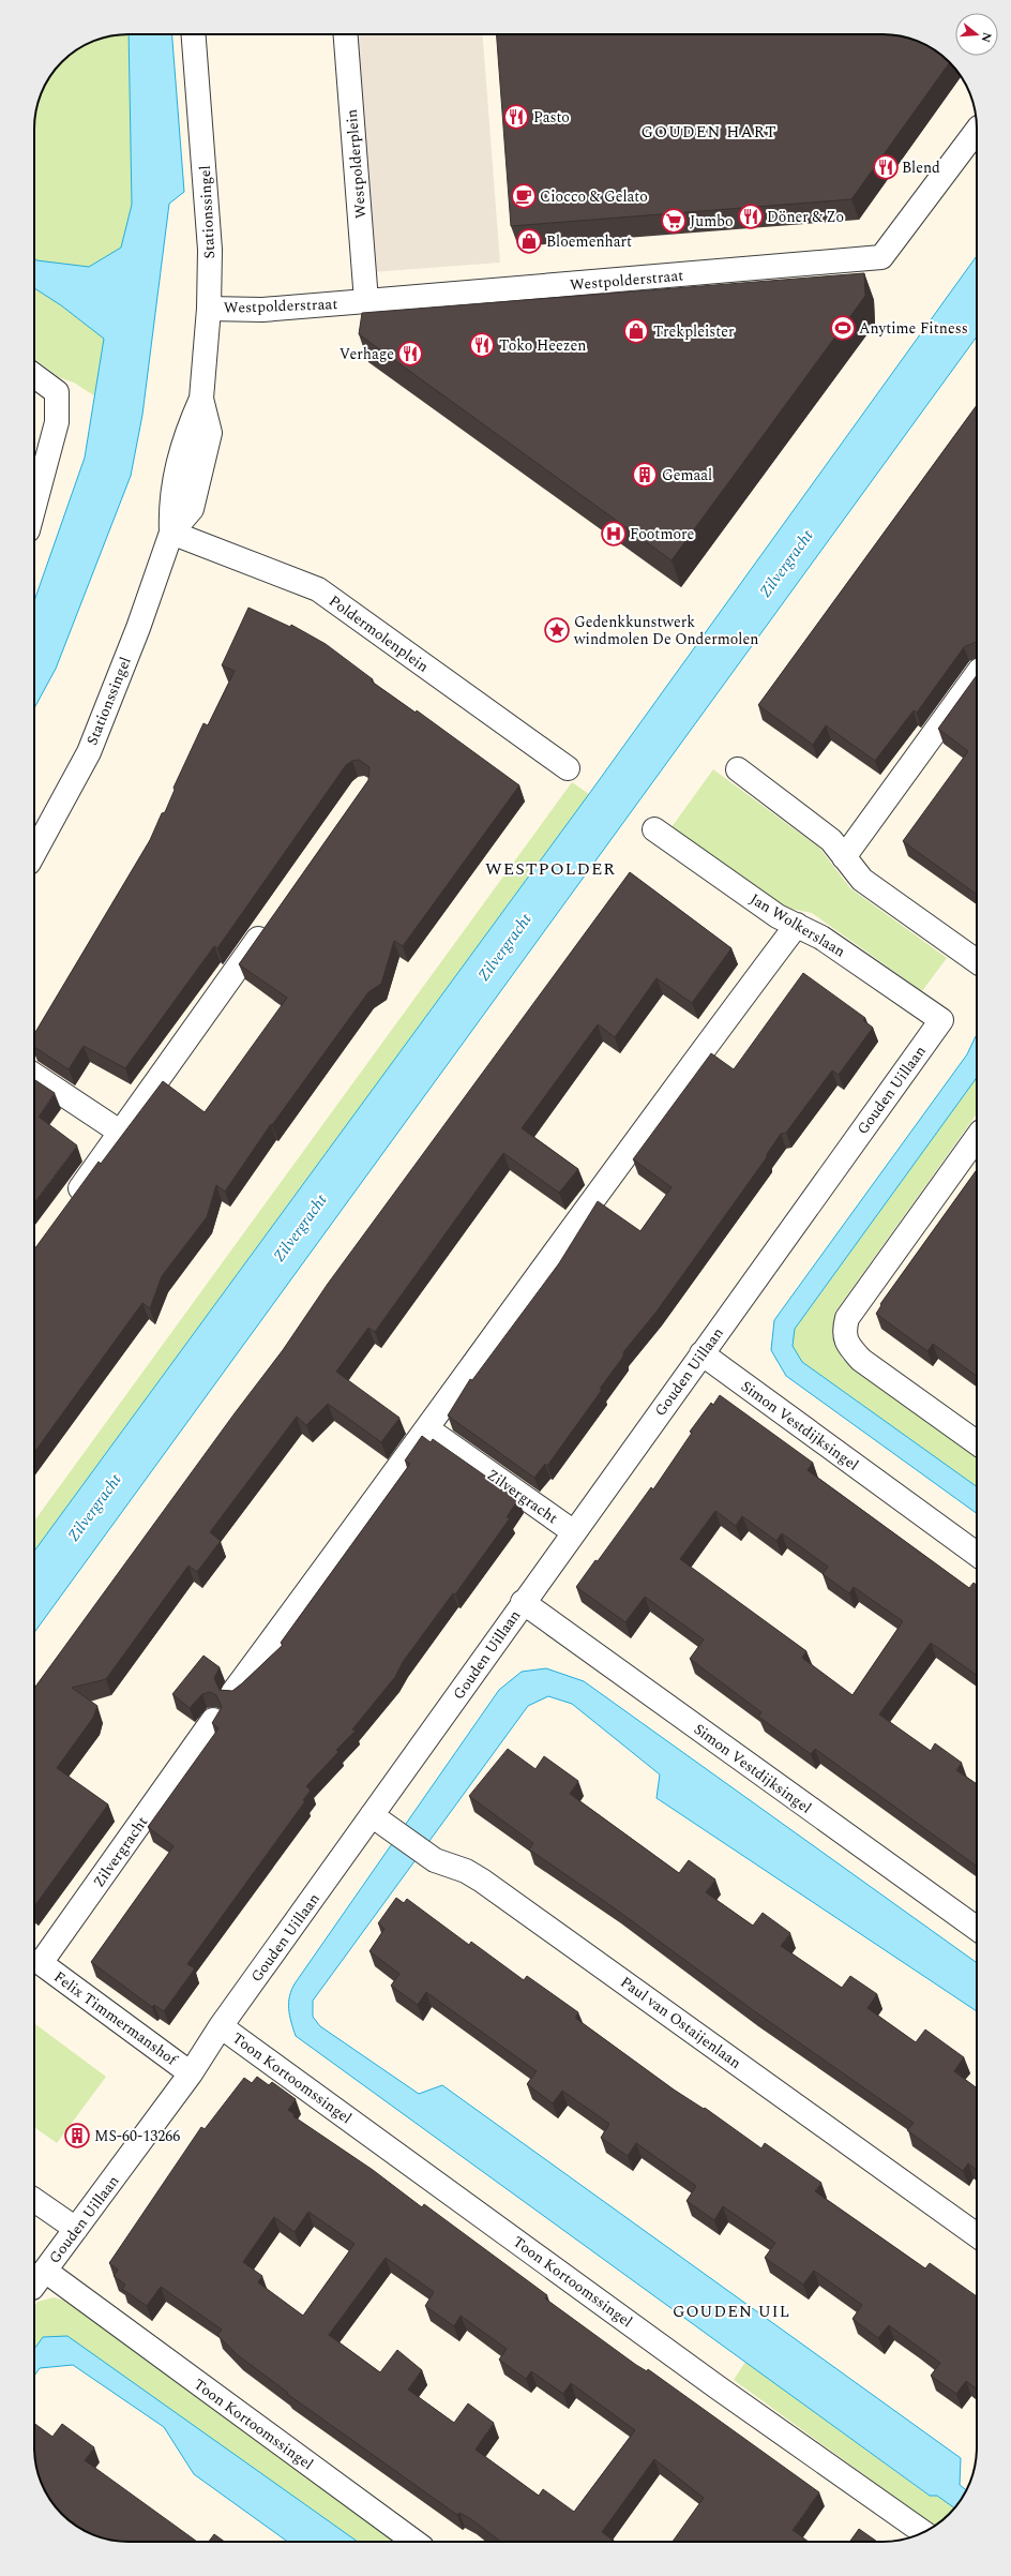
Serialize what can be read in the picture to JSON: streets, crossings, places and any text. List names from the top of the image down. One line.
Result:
{"streets":{"street":["Westpolderplein","Stationssingel","Westpolderstraat","Poldermolenplein","Jan Wolkerslaan","Gouden Uillaan","Simon Vestdijksingel","Zilvergracht","Felix Timmermanshof","Paul van Ostaijenlaan","Toon Kortoomssingel"]},"crossings":[["Westpolderplein","Westpolderstraat"],["Stationssingel","Westpolderstraat"],["Stationssingel","Poldermolenplein"],["Jan Wolkerslaan","Gouden Uillaan"],["Gouden Uillaan","Simon Vestdijksingel"],["Gouden Uillaan","Zilvergracht"],["Gouden Uillaan","Felix Timmermanshof"],["Gouden Uillaan","Paul van Ostaijenlaan"],["Gouden Uillaan","Toon Kortoomssingel"],["Zilvergracht","Felix Timmermanshof"]],"districts":["GOUDEN HART","WESTPOLDER","GOUDEN UIL"],"water":["Zilvergracht"],"places":{"restaurant":["Pasto","Blend","Döner & Zo","Toko Heezen","Verhage"],"cafe":["Ciocco & Gelato"],"supermarket":["Jumbo"],"shop":["Bloemenhart","Trekpleister"],"sports":["Anytime Fitness"],"building":["Gemaal","MS-60-13266"],"hospital":["Footmore"],"place":["Gedenkkunstwerk windmolen De Ondermolen"]},"north":"right"}
